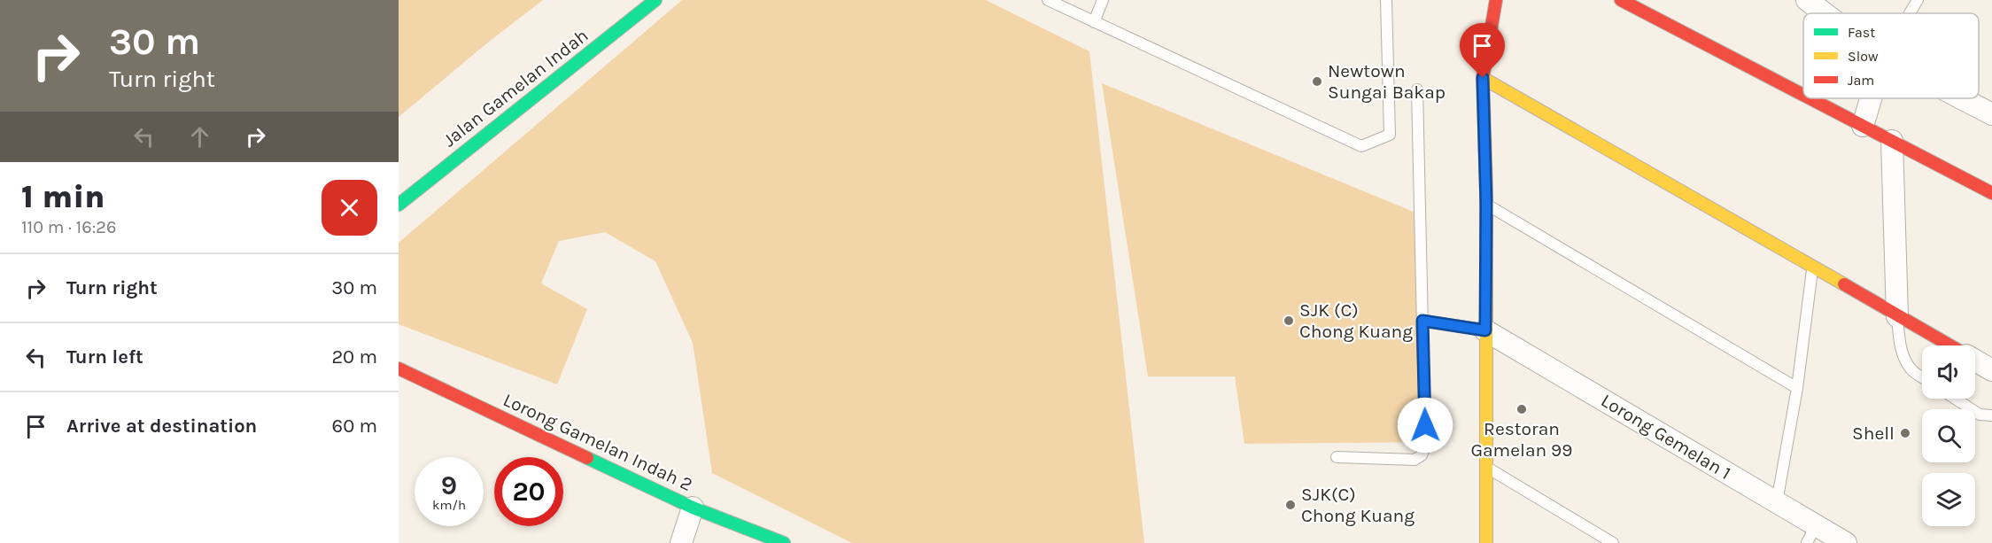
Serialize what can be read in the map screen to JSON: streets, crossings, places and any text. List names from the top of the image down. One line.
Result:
{"streets":{"main road":["Jalan Gamelan Indah","Lorong Gamelan Indah 2"],"street":["Lorong Gemelan 1"]},"places":["Newtown Sungai Bakap","SJK (C) Chong Kuang","Restoran Gamelan 99","Shell","SJK(C) Chong Kuang"],"legend":["Fast","Slow","Jam"],"page":{"turn":["30 m","Turn right"],"heading":["1 min","110 m · 16:26"],"list":[{"name":"Turn right","value":"30 m"},{"name":"Turn left","value":"20 m"},{"name":"Arrive at destination","value":"60 m"}],"speed":"9 km/h","limit":"20"}}
